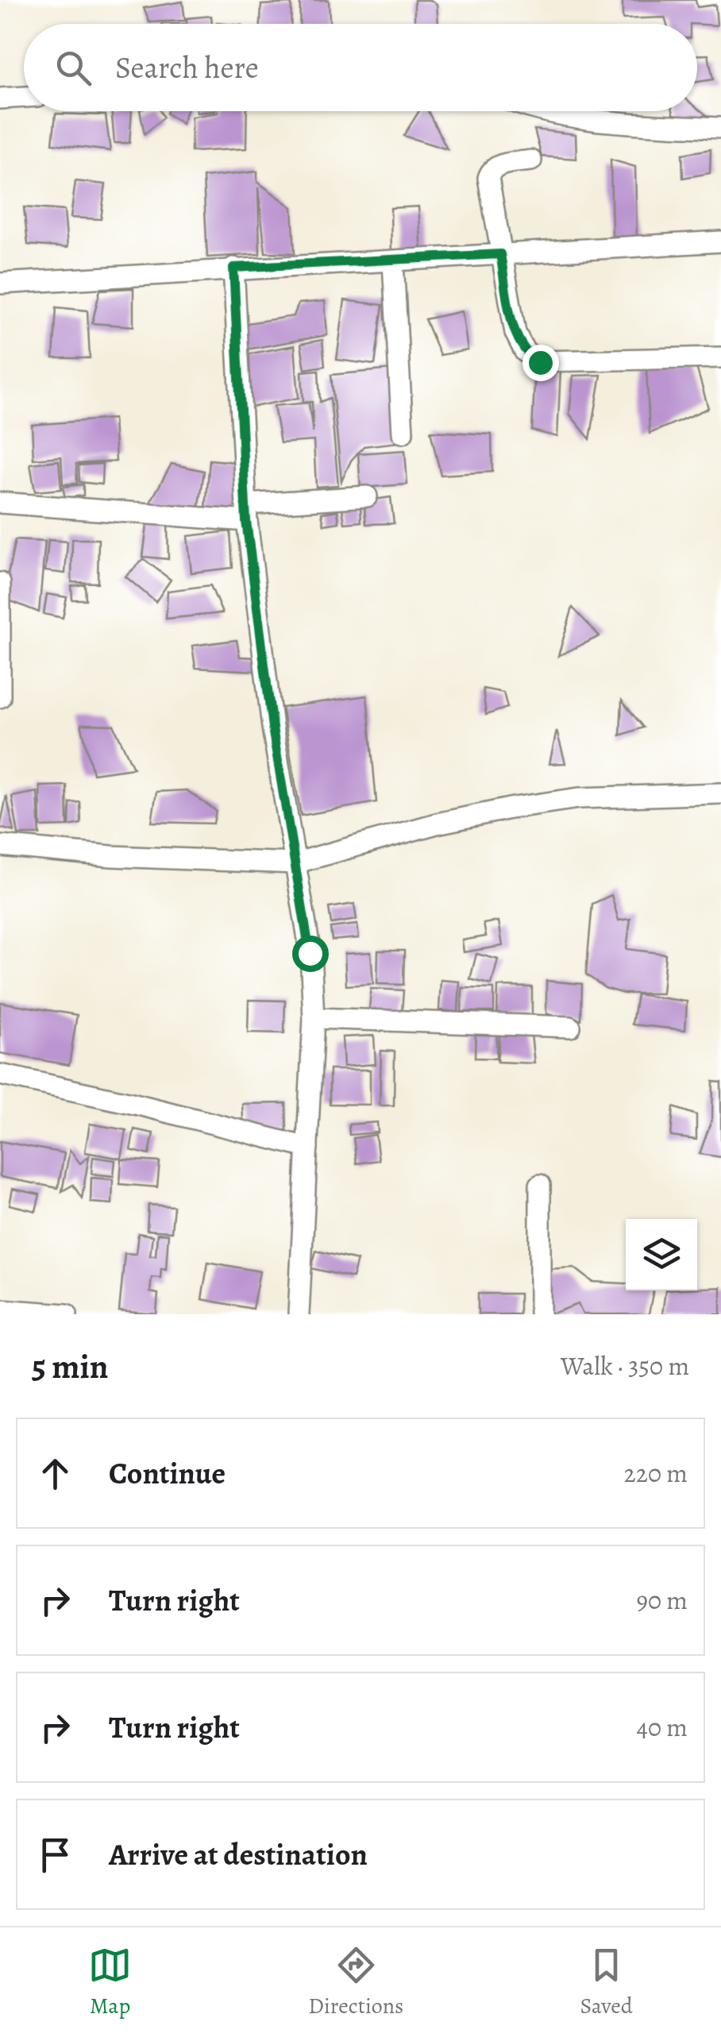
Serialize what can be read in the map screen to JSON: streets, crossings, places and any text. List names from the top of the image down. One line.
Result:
{"page":{"search":"Search here","heading":["5 min","Walk · 350 m"],"list":[["Continue","220 m"],["Turn right","90 m"],["Turn right","40 m"],"Arrive at destination"],"nav":["Map","Directions","Saved"]}}
